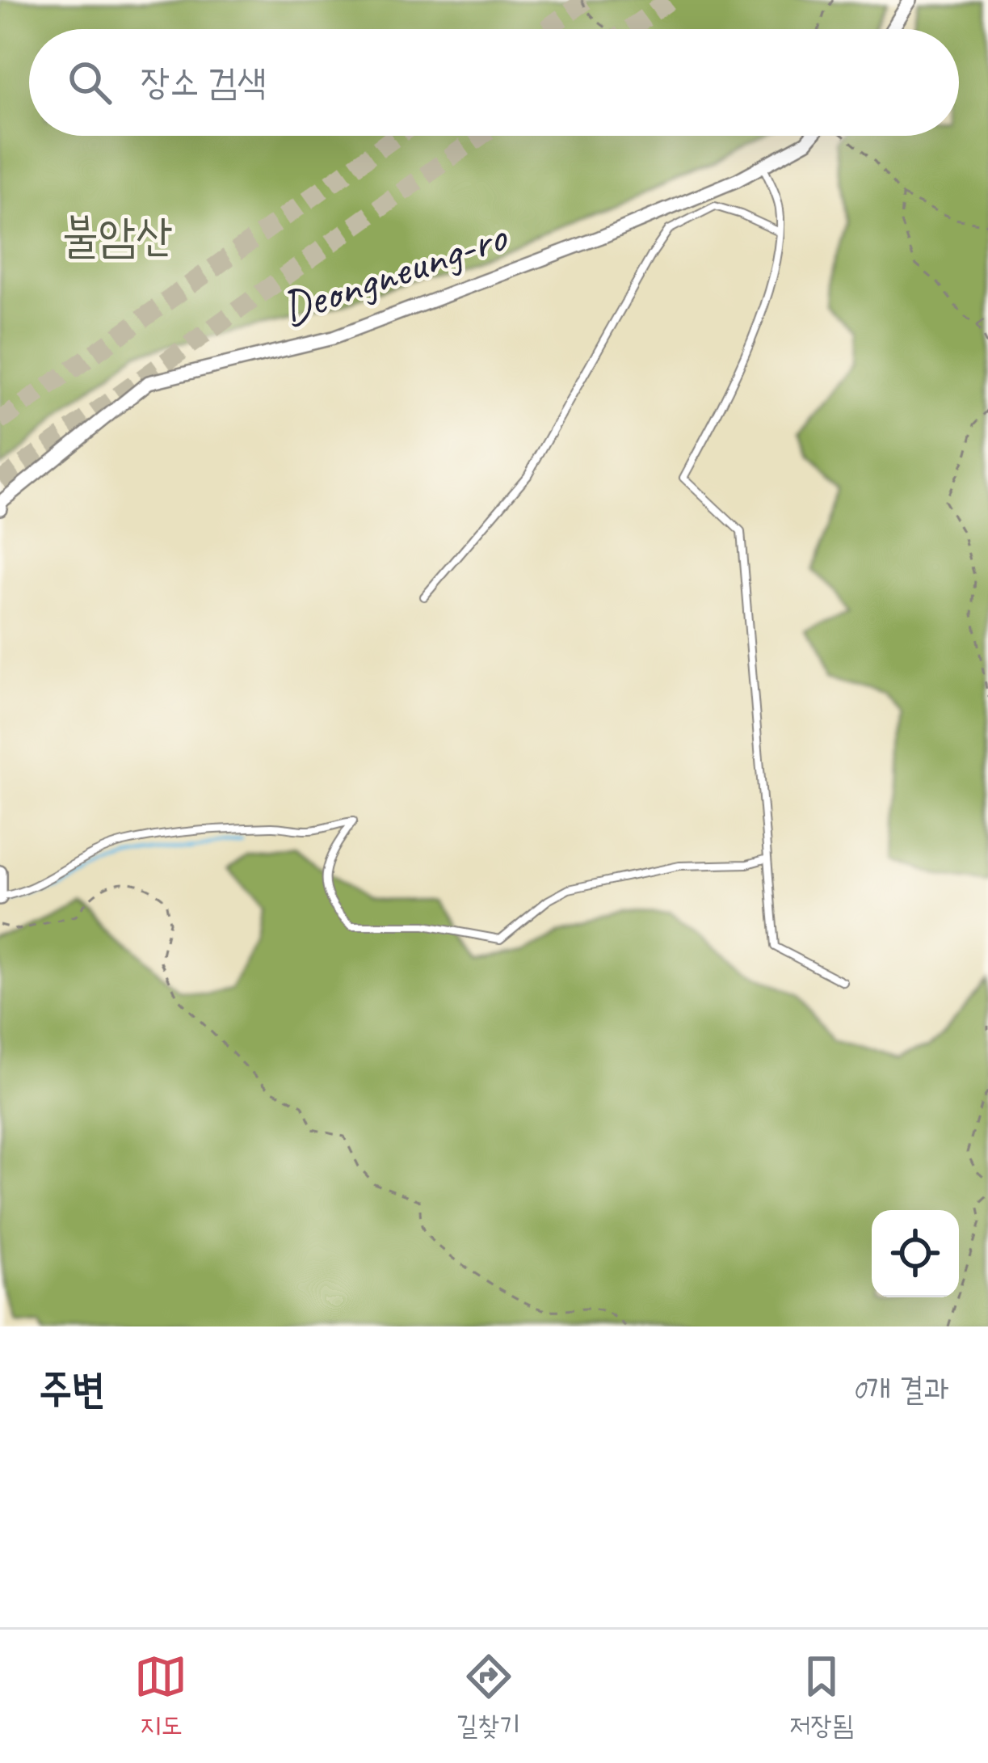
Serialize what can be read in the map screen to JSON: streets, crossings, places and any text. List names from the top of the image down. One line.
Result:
{"streets":{"street":["Deongneung-ro"]},"parks":["불암산"],"page":{"search":"장소 검색","heading":["주변","0개 결과"],"nav":["지도","길찾기","저장됨"]}}
